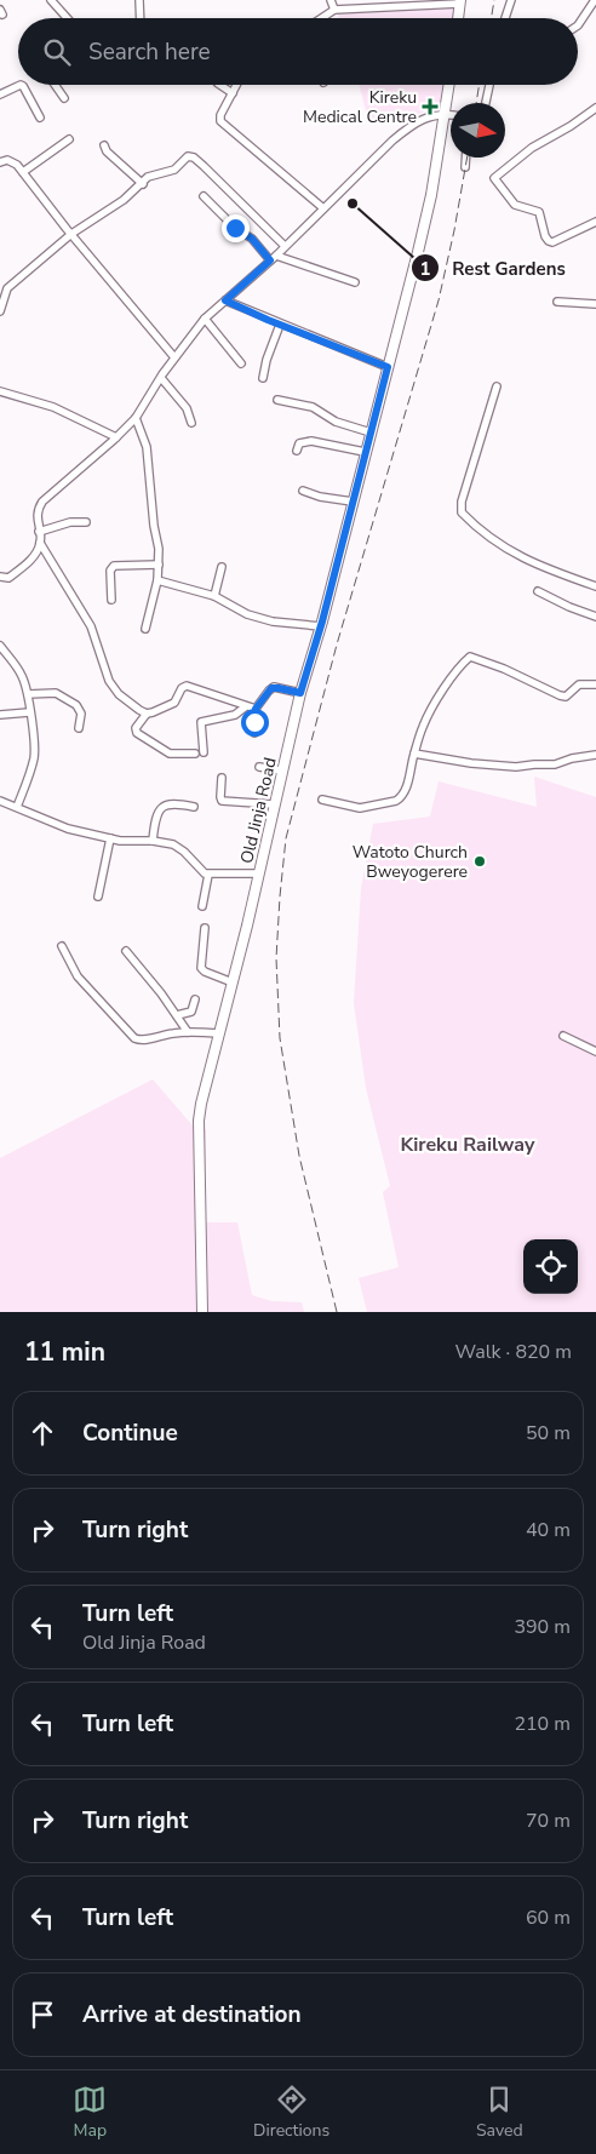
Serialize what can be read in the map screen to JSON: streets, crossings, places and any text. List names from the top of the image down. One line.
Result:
{"streets":{"main road":["Old Jinja Road"]},"districts":["Kireku Railway"],"places":{"health":["Kireku Medical Centre"],"other":["Rest Gardens","Watoto Church Bweyogerere"]},"north":"right","page":{"search":"Search here","heading":["11 min","Walk · 820 m"],"list":[["Continue","50 m"],["Turn right","40 m"],["Turn left","Old Jinja Road","390 m"],["Turn left","210 m"],["Turn right","70 m"],["Turn left","60 m"],"Arrive at destination"],"nav":["Map","Directions","Saved"]}}
